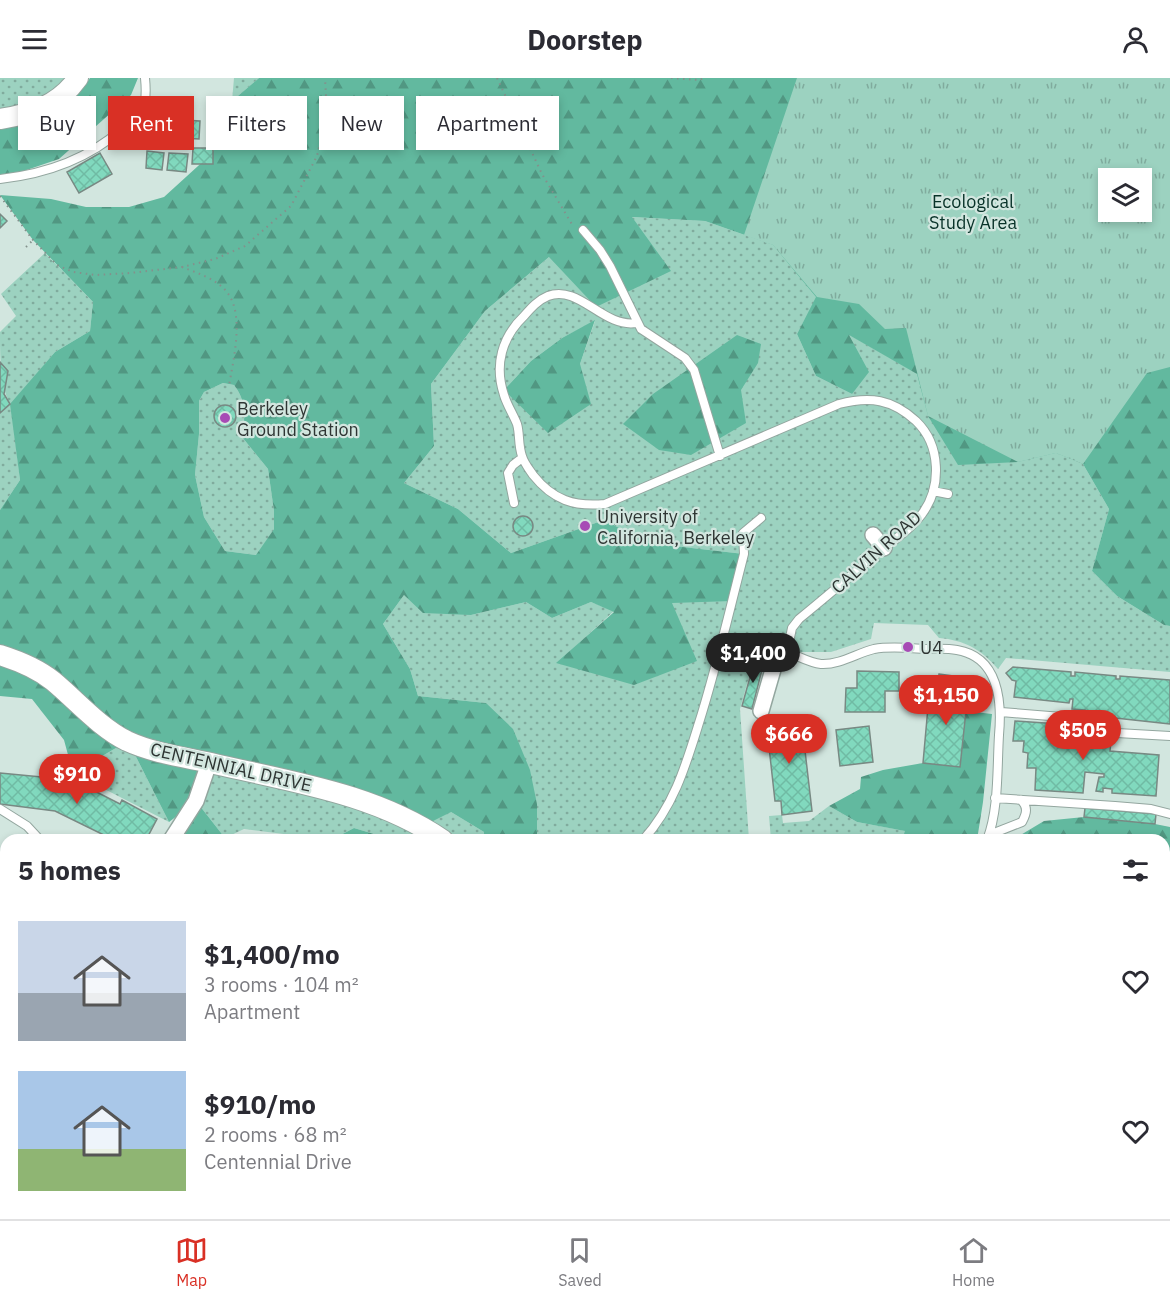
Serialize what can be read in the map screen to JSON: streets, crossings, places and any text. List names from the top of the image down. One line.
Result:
{"streets":{"street":["CENTENNIAL DRIVE"],"lane":["CALVIN ROAD"]},"parks":["Ecological Study Area"],"places":["Berkeley Ground Station","University of California, Berkeley","U4"],"page":{"header":"Doorstep","chip":["Buy","Rent","Filters","New","Apartment"],"price":["$1,400","$1,150","$505","$666","$910"],"heading":"5 homes","list":[{"name":"$1,400/mo","note":"3 rooms · 104 m² · Apartment"},{"name":"$910/mo","note":"2 rooms · 68 m² · Centennial Drive"}],"tabs":["Map","Saved","Home"]}}
